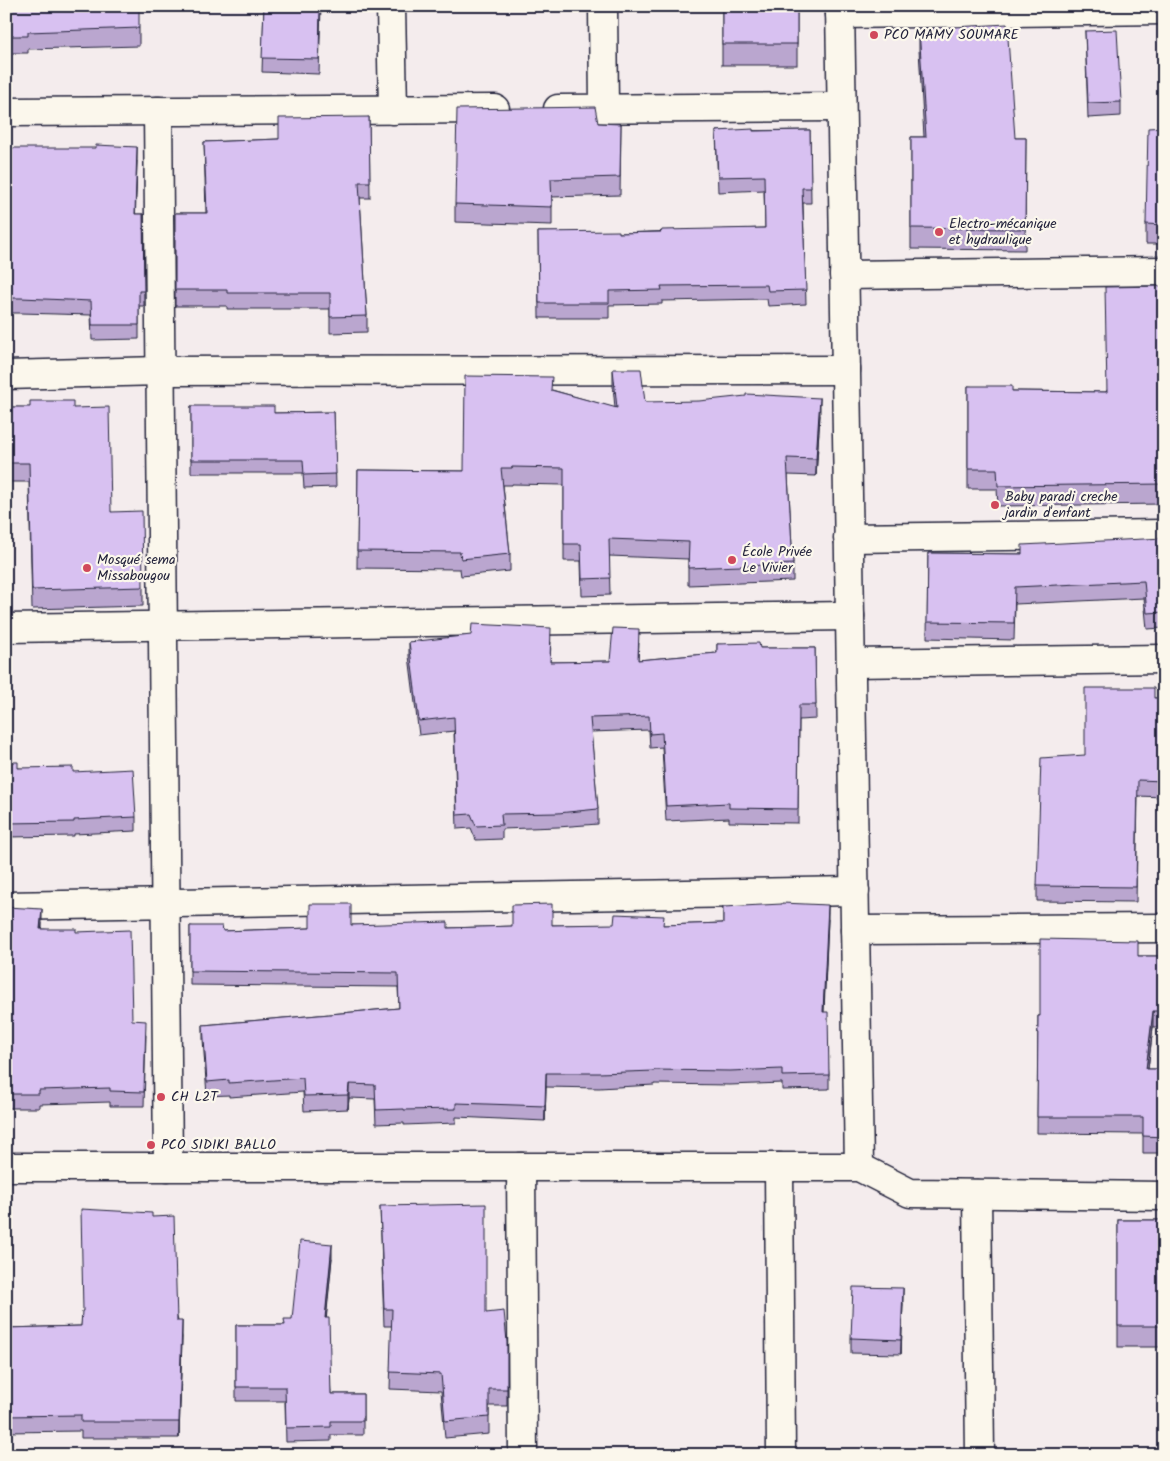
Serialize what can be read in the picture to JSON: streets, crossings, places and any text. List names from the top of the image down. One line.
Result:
{"places":["PCO MAMY SOUMARE","Electro-mécanique et hydraulique","Baby paradi creche jardin d'enfant","École Privée Le Vivier","Mosqué sema Missabougou","CH L2T","PCO SIDIKI BALLO"]}
